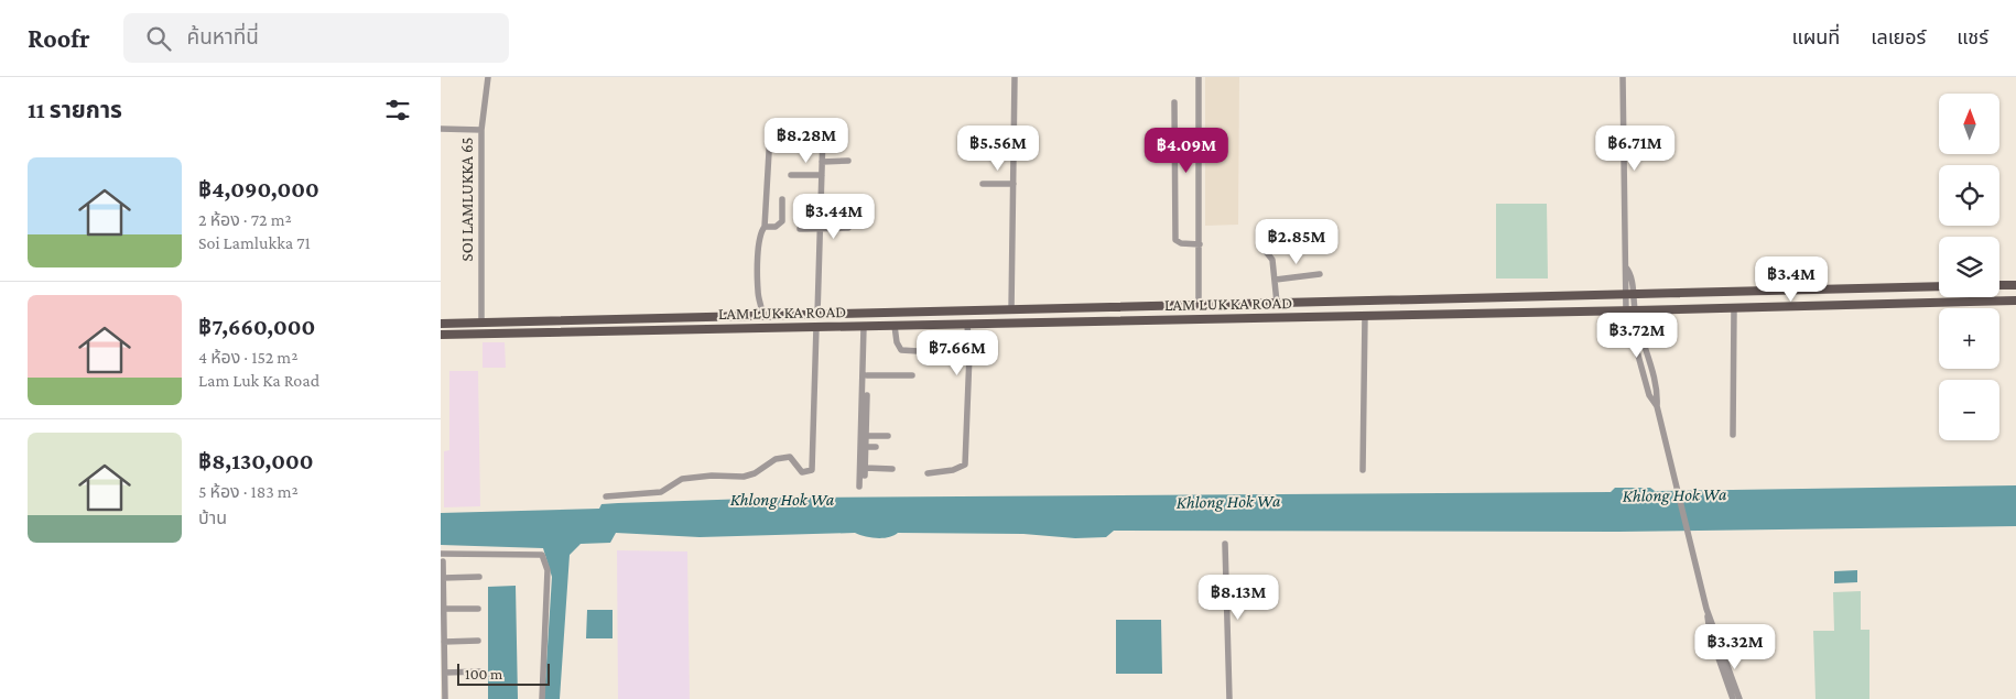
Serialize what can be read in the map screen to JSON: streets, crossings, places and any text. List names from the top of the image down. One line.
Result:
{"streets":{"main road":["LAM LUK KA ROAD"],"street":["SOI LAMLUKKA 65"]},"crossings":[["SOI LAMLUKKA 65","LAM LUK KA ROAD"]],"water":["Khlong Hok Wa"],"scale_bar":"100 m","north":"top","page":{"header":"Roofr","search":"ค้นหาที่นี่","nav":["แผนที่","เลเยอร์","แชร์"],"heading":"11 รายการ","map_buttons":["+","−"],"price":["฿8.28M","฿5.56M","฿6.71M","฿4.09M","฿3.44M","฿2.85M","฿3.4M","฿3.72M","฿7.66M","฿8.13M","฿3.32M"],"list":[{"name":"฿4,090,000","note":"2 ห้อง · 72 m² · Soi Lamlukka 71"},{"name":"฿7,660,000","note":"4 ห้อง · 152 m² · Lam Luk Ka Road"},{"name":"฿8,130,000","note":"5 ห้อง · 183 m² · บ้าน"}],"scale":"100 m"}}
